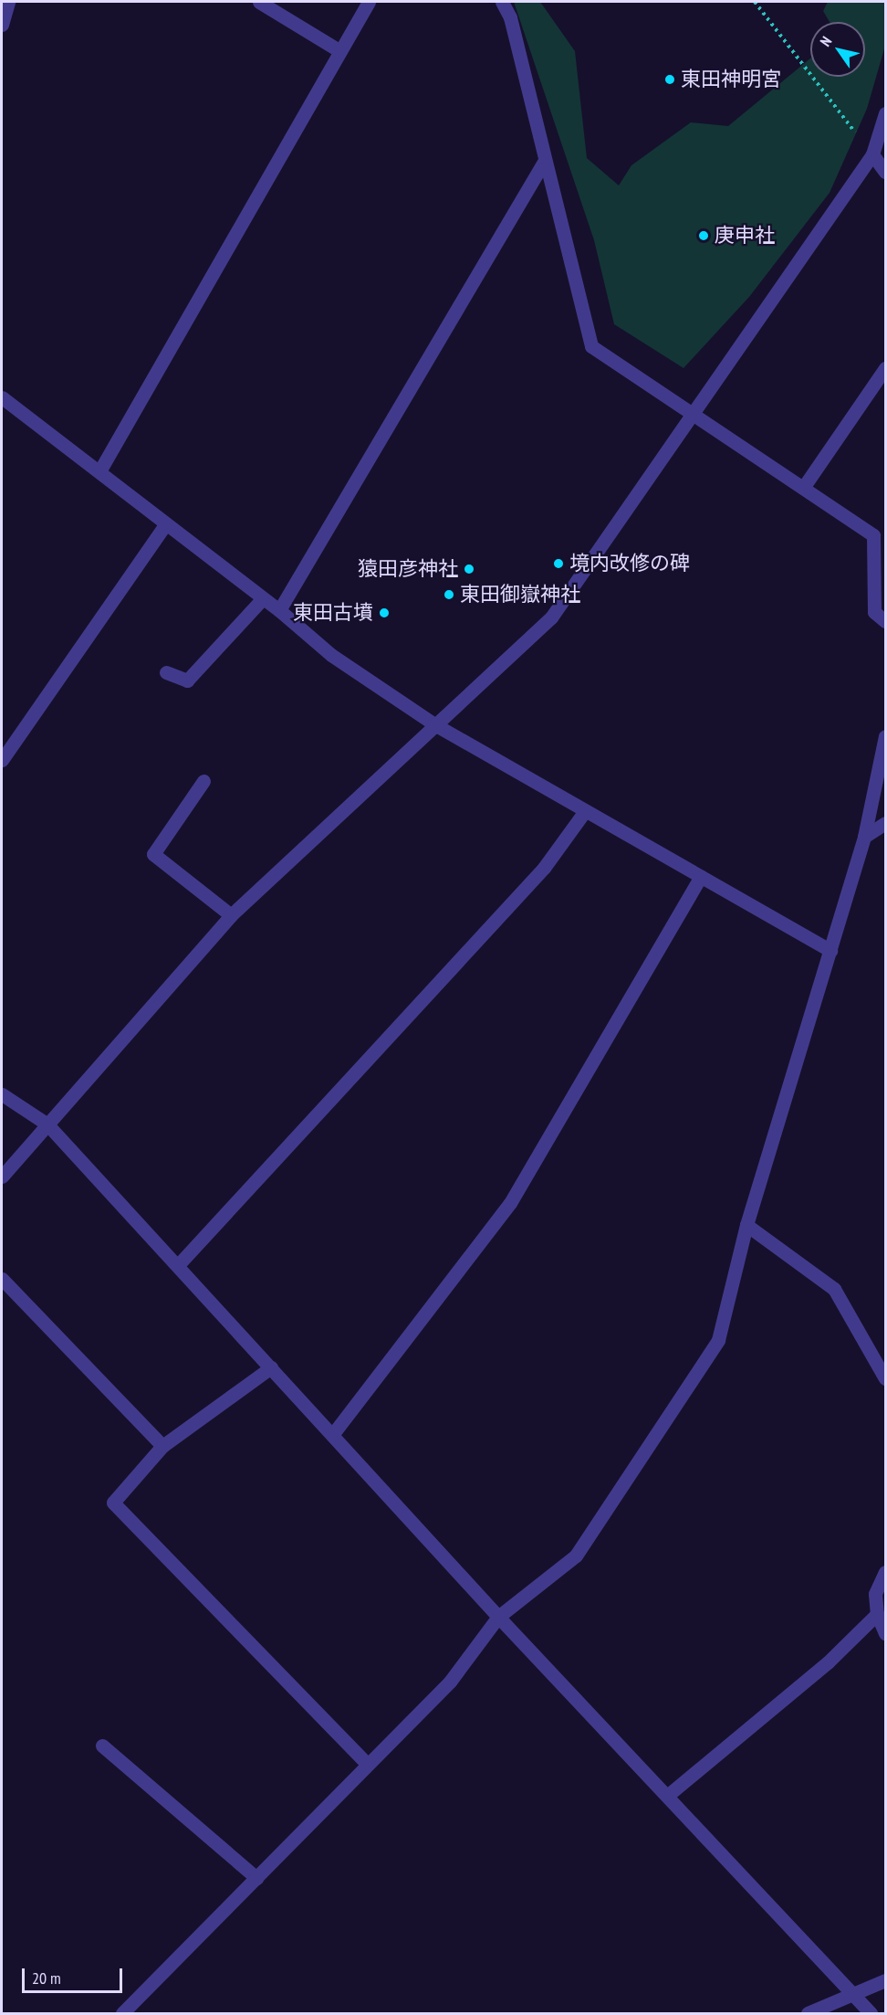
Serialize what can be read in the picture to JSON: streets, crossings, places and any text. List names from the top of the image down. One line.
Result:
{"places":["東田神明宮","庚申社","境内改修の碑","猿田彦神社","東田御嶽神社","東田古墳"],"scale_bar":"20 m","north":"top left"}
